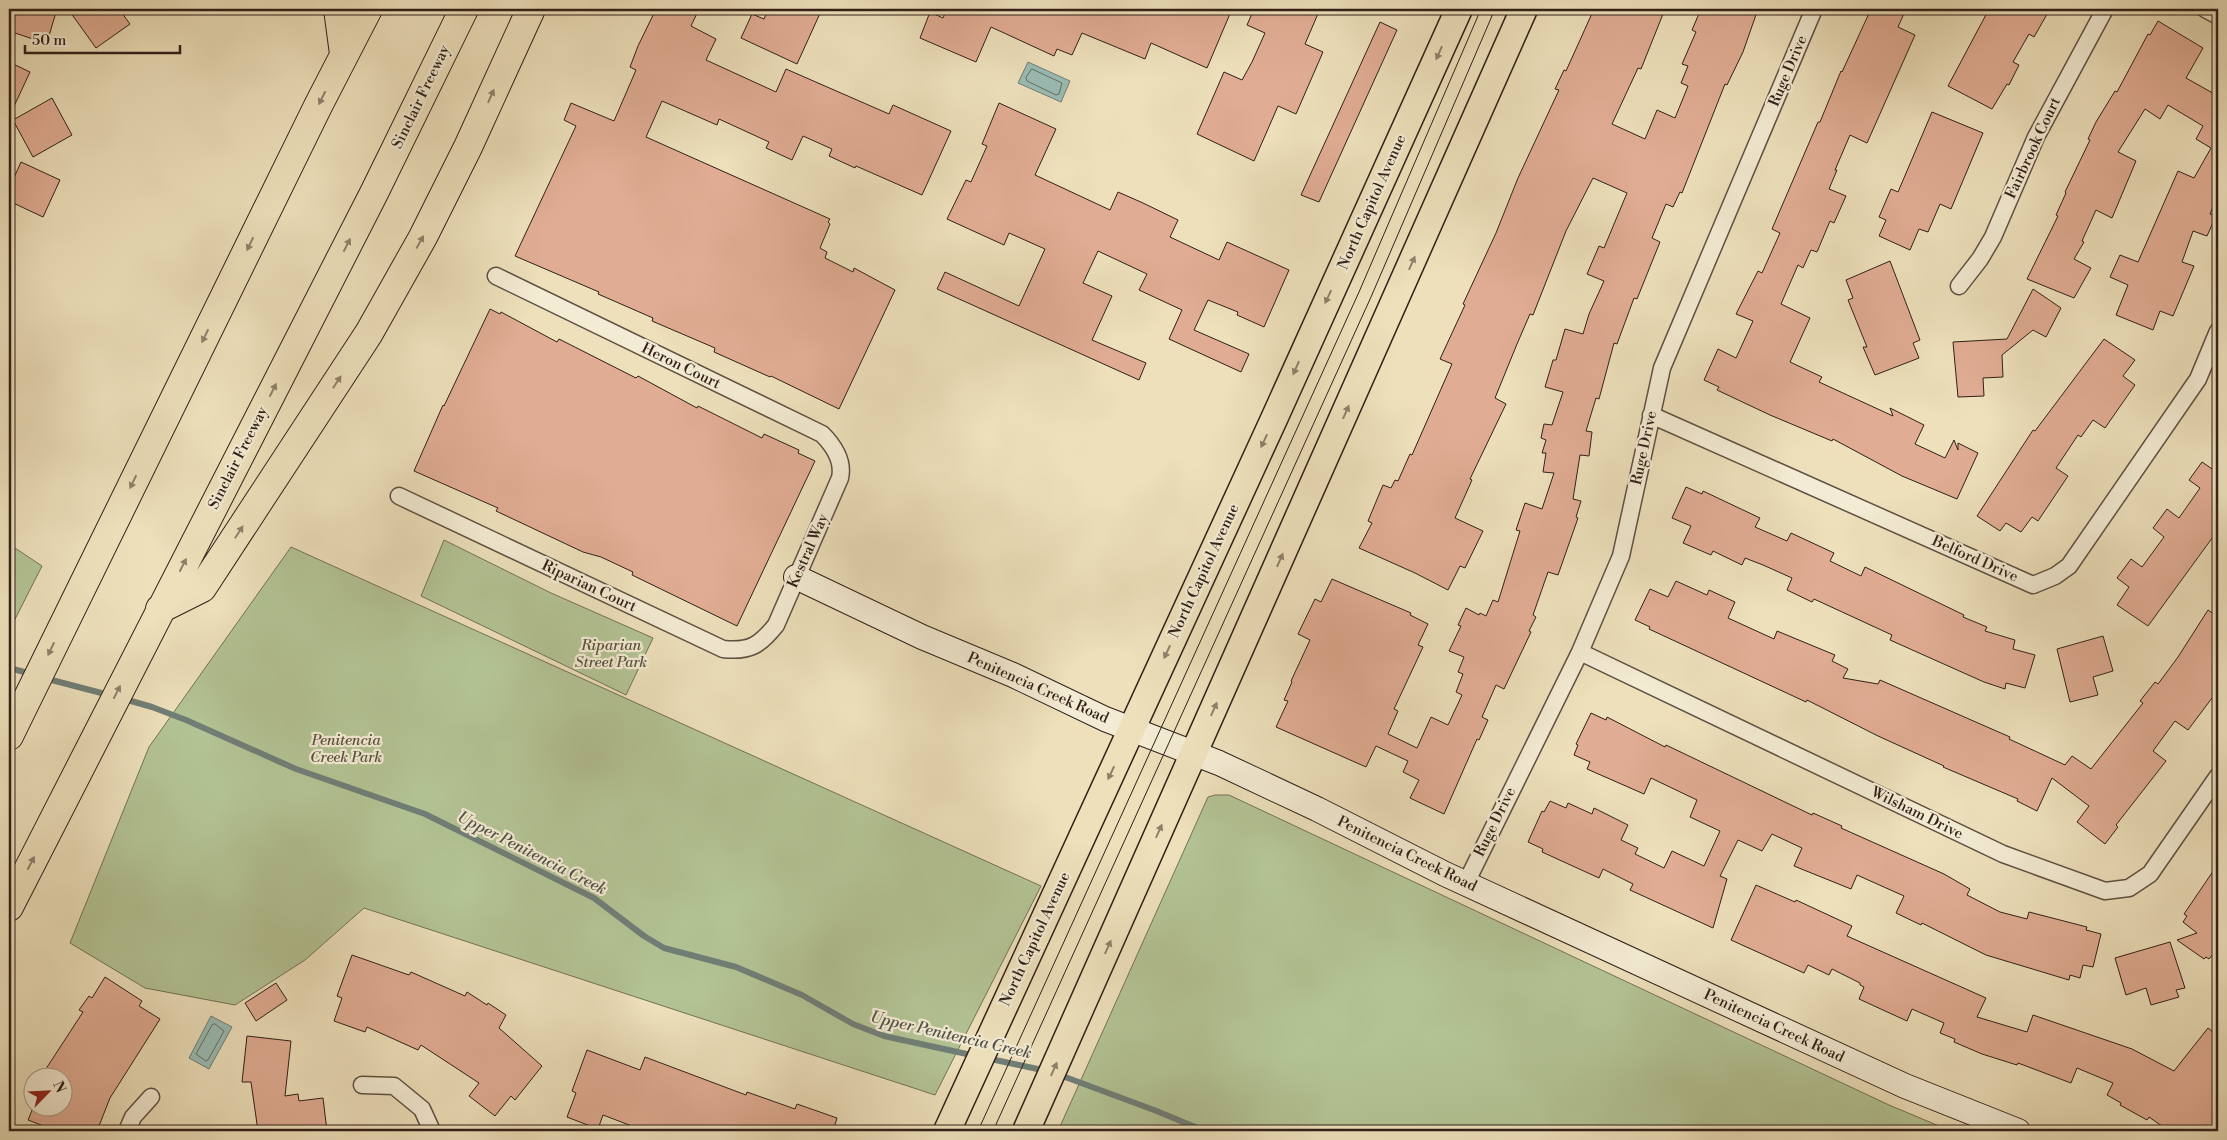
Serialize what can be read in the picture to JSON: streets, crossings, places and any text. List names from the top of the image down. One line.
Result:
{"streets":{"highway":["Sinclair Freeway"],"main road":["North Capitol Avenue"],"street":["Ruge Drive","Fairbrook Court","Heron Court","Kestral Way","Belford Drive","Riparian Court","Penitencia Creek Road","Wilsham Drive"]},"crossings":[["Ruge Drive","Belford Drive"],["Ruge Drive","Penitencia Creek Road"],["Ruge Drive","Wilsham Drive"],["North Capitol Avenue","Penitencia Creek Road"],["Heron Court","Kestral Way"],["Kestral Way","Riparian Court"],["Kestral Way","Penitencia Creek Road"]],"water":["Upper Penitencia Creek"],"parks":["Riparian Street Park","Penitencia Creek Park"],"scale_bar":"50 m","north":"top right"}
